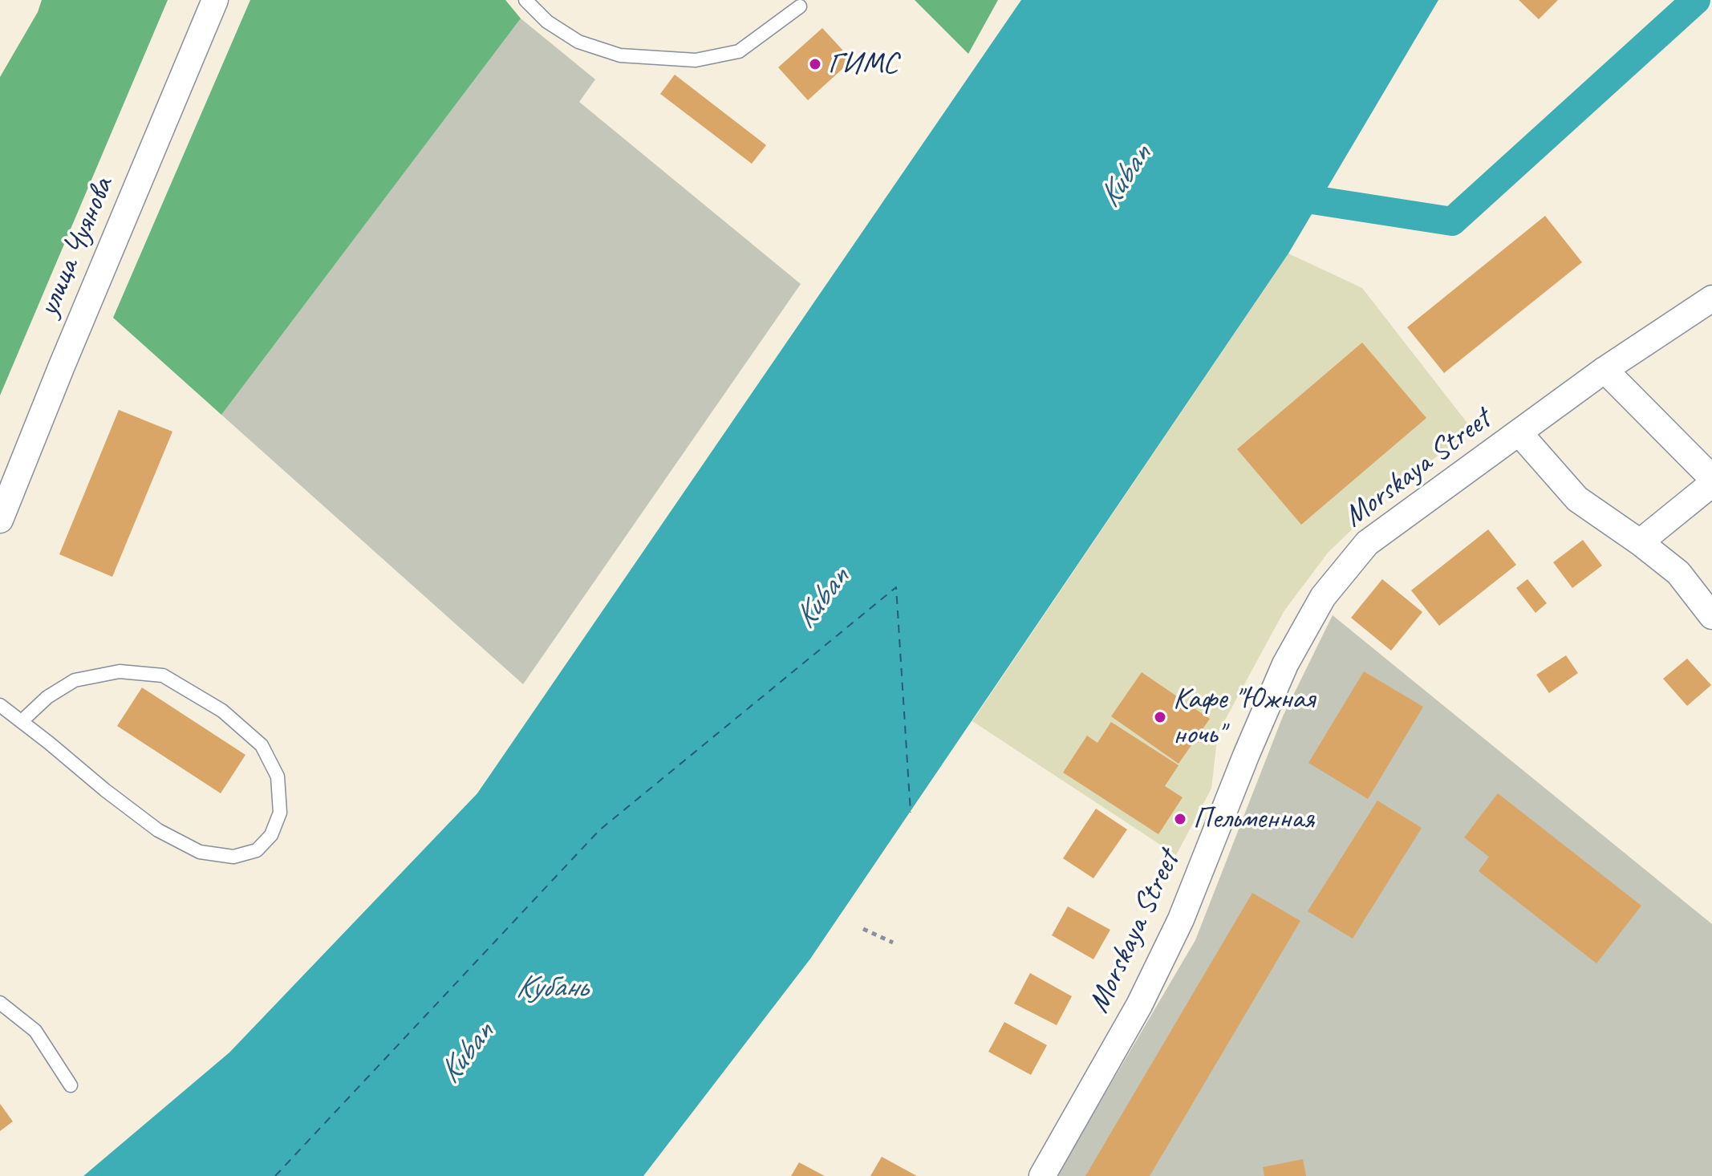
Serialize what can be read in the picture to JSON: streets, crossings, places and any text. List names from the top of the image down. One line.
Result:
{"streets":{"street":["улица Чуянова","Morskaya Street"]},"water":["Kuban","Кубань"],"places":["ГИМС","Кафе \"Южная ночь\"","Пельменная"]}
